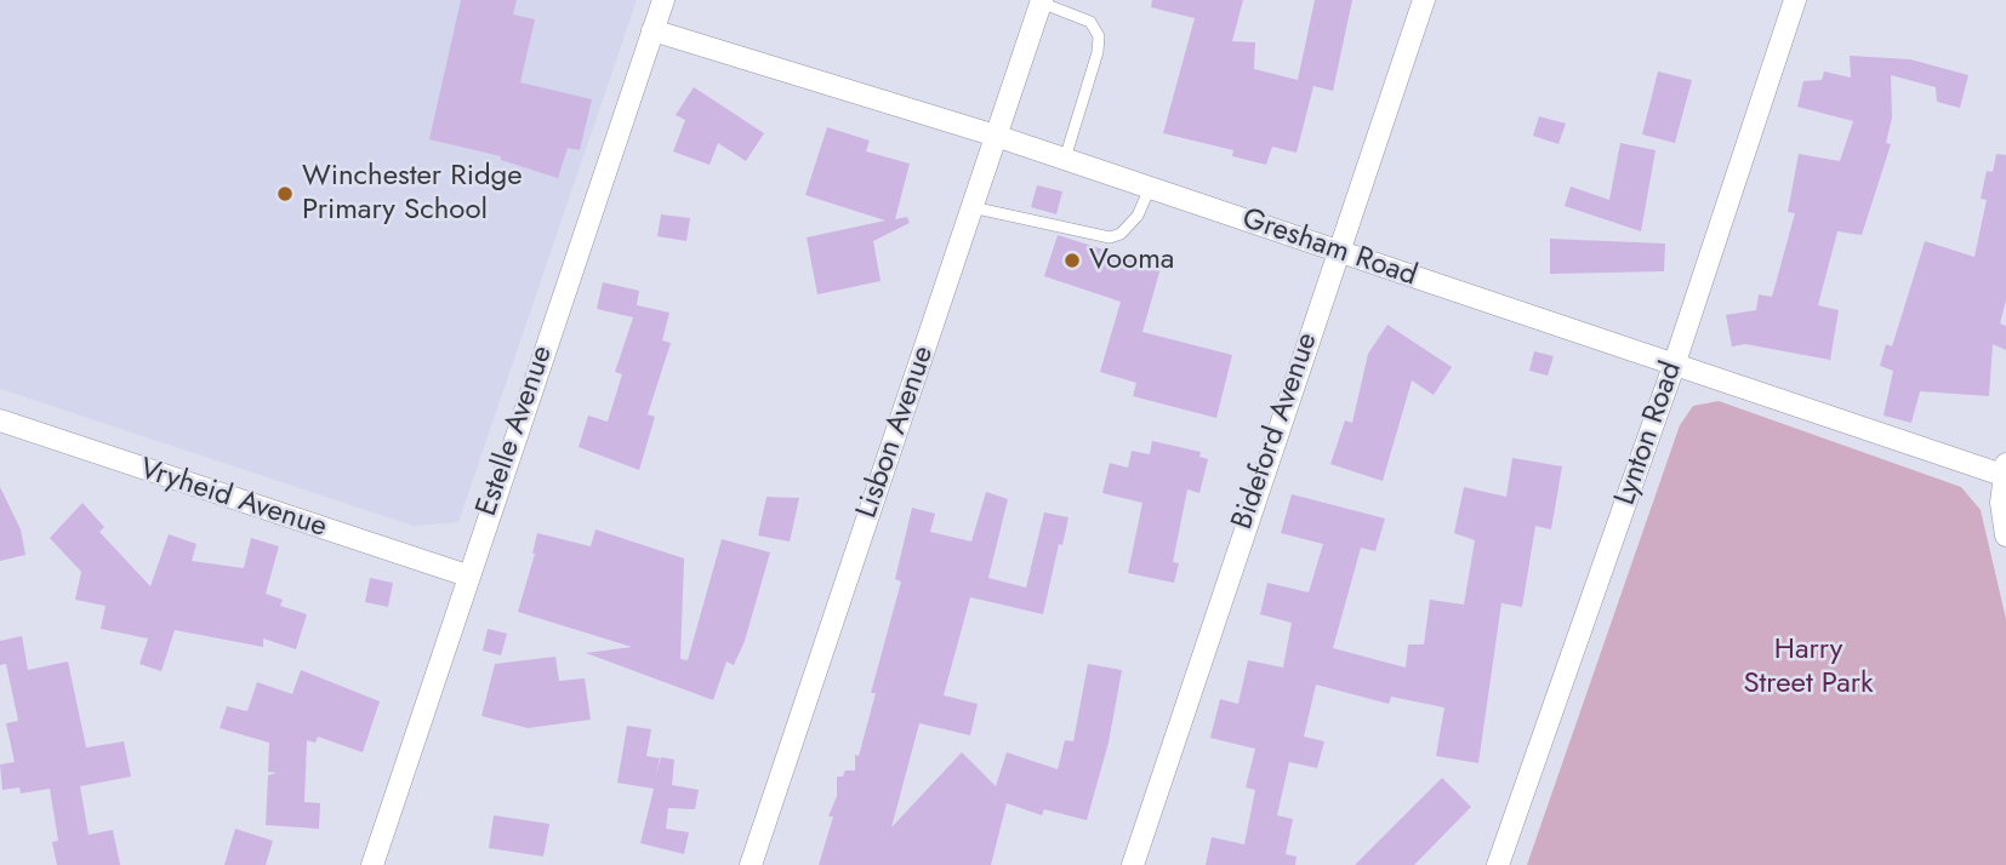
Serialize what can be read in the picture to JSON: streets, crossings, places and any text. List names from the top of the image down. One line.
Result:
{"streets":{"street":["Gresham Road","Estelle Avenue","Bideford Avenue","Lisbon Avenue","Lynton Road","Vryheid Avenue"]},"crossings":[["Gresham Road","Estelle Avenue"],["Gresham Road","Bideford Avenue"],["Gresham Road","Lisbon Avenue"],["Gresham Road","Lynton Road"],["Estelle Avenue","Vryheid Avenue"]],"parks":["Harry Street Park"],"places":["Winchester Ridge Primary School","Vooma"]}
